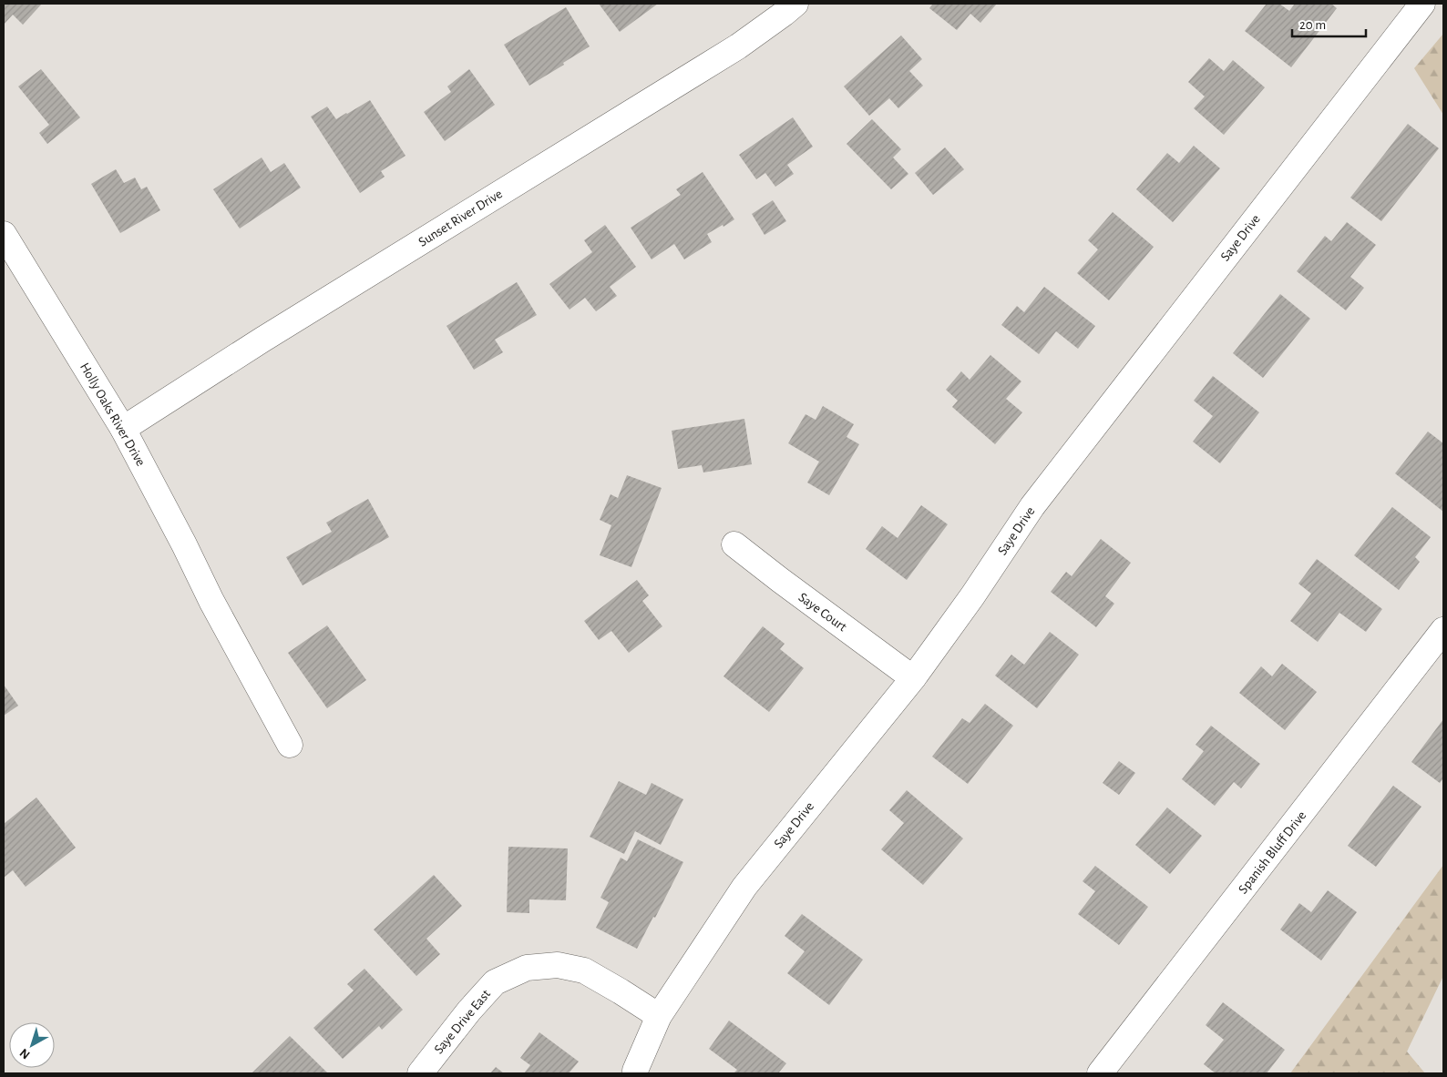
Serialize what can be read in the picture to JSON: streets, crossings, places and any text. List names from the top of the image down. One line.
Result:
{"streets":{"street":["Sunset River Drive","Saye Drive","Holly Oaks River Drive","Saye Court","Spanish Bluff Drive","Saye Drive East"]},"crossings":[["Sunset River Drive","Holly Oaks River Drive"],["Saye Drive","Saye Court"],["Saye Drive","Saye Drive East"]],"scale_bar":"20 m","north":"bottom left"}
